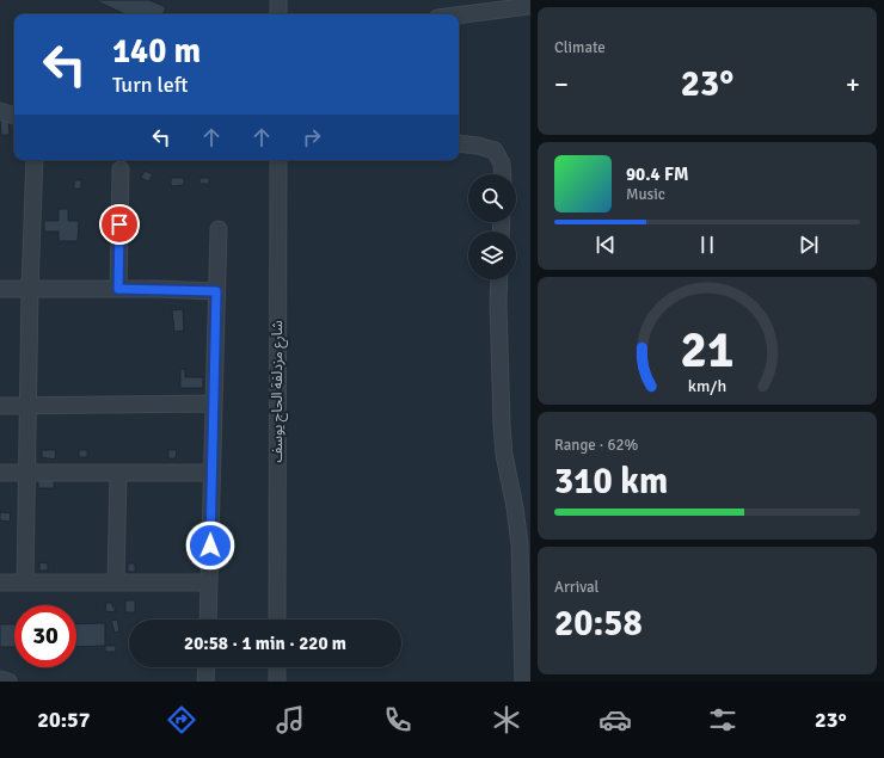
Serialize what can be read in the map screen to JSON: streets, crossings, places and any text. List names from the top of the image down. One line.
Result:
{"streets":{"street":["شارع مزدلفة الحاج يوسف"]},"page":{"tile":["Climate",["Range · 62%","310 km"],["Arrival","20:58"]],"turn":["140 m","Turn left"],"heat":["−","23°","+"],"song":["90.4 FM","Music"],"limit":"30","trip":"20:58 · 1 min · 220 m","tabs":["20:57","23°"],"gauge":["21","km/h"]}}
